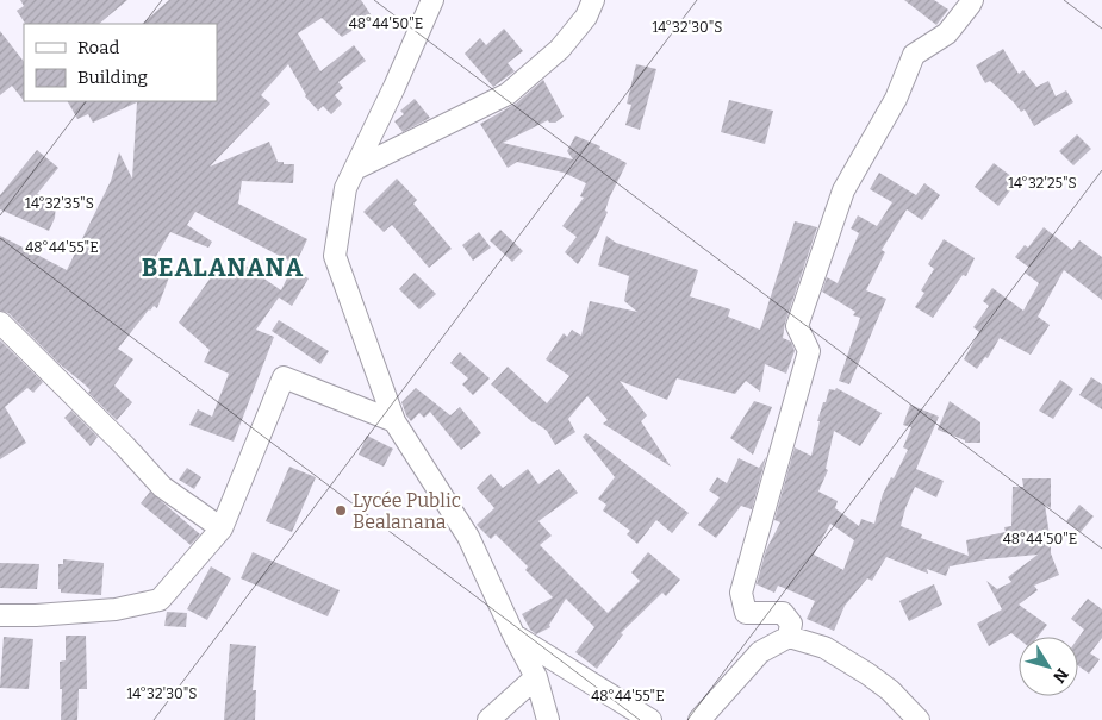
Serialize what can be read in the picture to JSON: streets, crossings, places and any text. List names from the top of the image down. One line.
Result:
{"districts":["BEALANANA"],"places":["Lycée Public Bealanana"],"legend":["Road","Building"],"north":"bottom right","coordinates":["48°44'50\"E","14°32'30\"S","14°32'25\"S","14°32'35\"S","48°44'55\"E"]}
